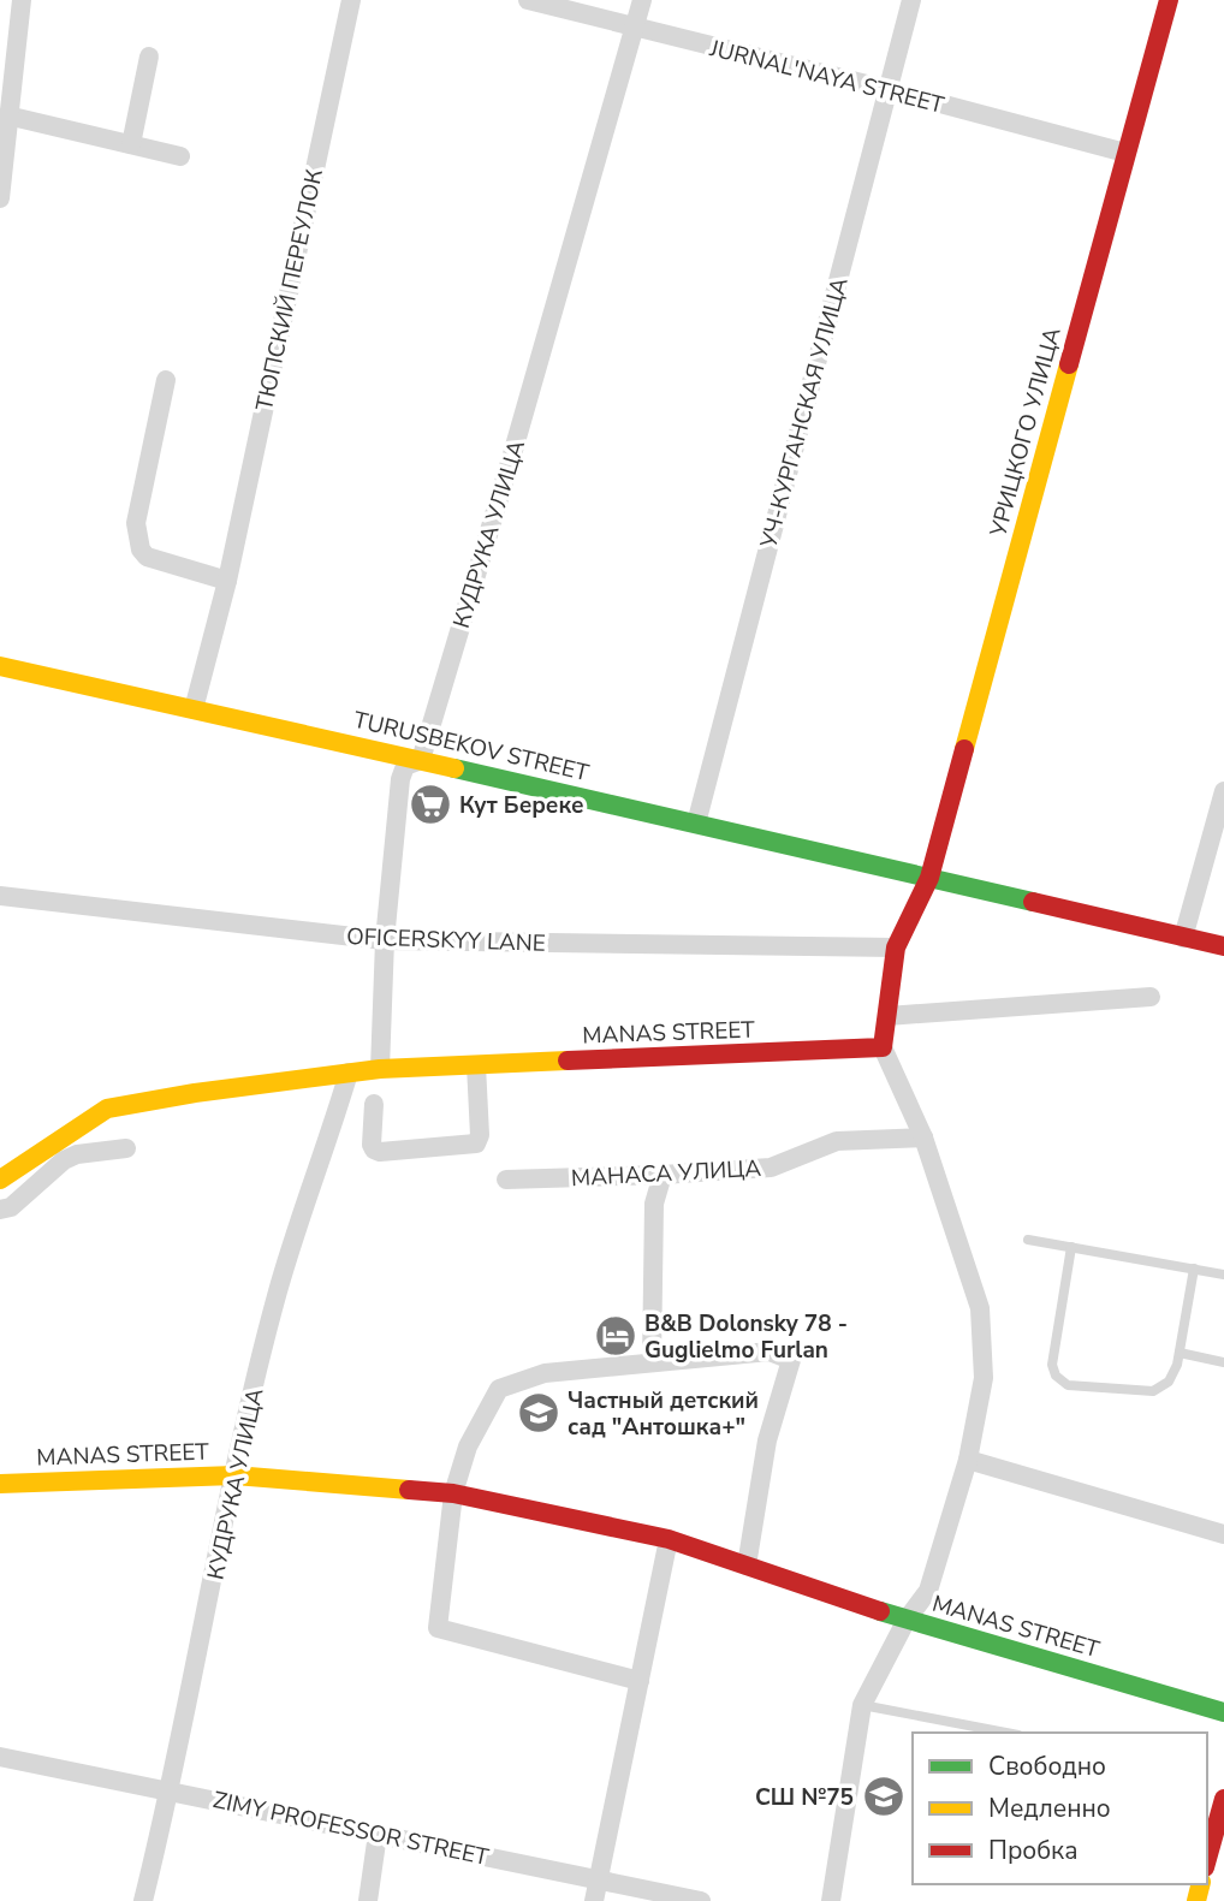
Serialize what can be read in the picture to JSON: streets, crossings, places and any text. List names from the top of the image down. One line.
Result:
{"streets":{"street":["JURNAL'NAYA STREET","ТЮПСКИЙ ПЕРЕУЛОК","УЧ-КУРГАНСКАЯ УЛИЦА","УРИЦКОГО УЛИЦА","КУДРУКА УЛИЦА","TURUSBEKOV STREET","OFICERSKYY LANE","MANAS STREET","МАНАСА УЛИЦА","ZIMY PROFESSOR STREET"]},"crossings":[["JURNAL'NAYA STREET","УЧ-КУРГАНСКАЯ УЛИЦА"],["JURNAL'NAYA STREET","УРИЦКОГО УЛИЦА"],["JURNAL'NAYA STREET","КУДРУКА УЛИЦА"],["ТЮПСКИЙ ПЕРЕУЛОК","TURUSBEKOV STREET"],["УЧ-КУРГАНСКАЯ УЛИЦА","TURUSBEKOV STREET"],["УРИЦКОГО УЛИЦА","TURUSBEKOV STREET"],["КУДРУКА УЛИЦА","TURUSBEKOV STREET"],["КУДРУКА УЛИЦА","OFICERSKYY LANE"],["КУДРУКА УЛИЦА","MANAS STREET"],["КУДРУКА УЛИЦА","ZIMY PROFESSOR STREET"]],"places":{"supermarket":["Кут Береке"],"hotel":["B&B Dolonsky 78 - Guglielmo Furlan"],"school or university":["Частный детский сад \"Антошка+\"","СШ №75"]},"legend":["Свободно","Медленно","Пробка"]}
